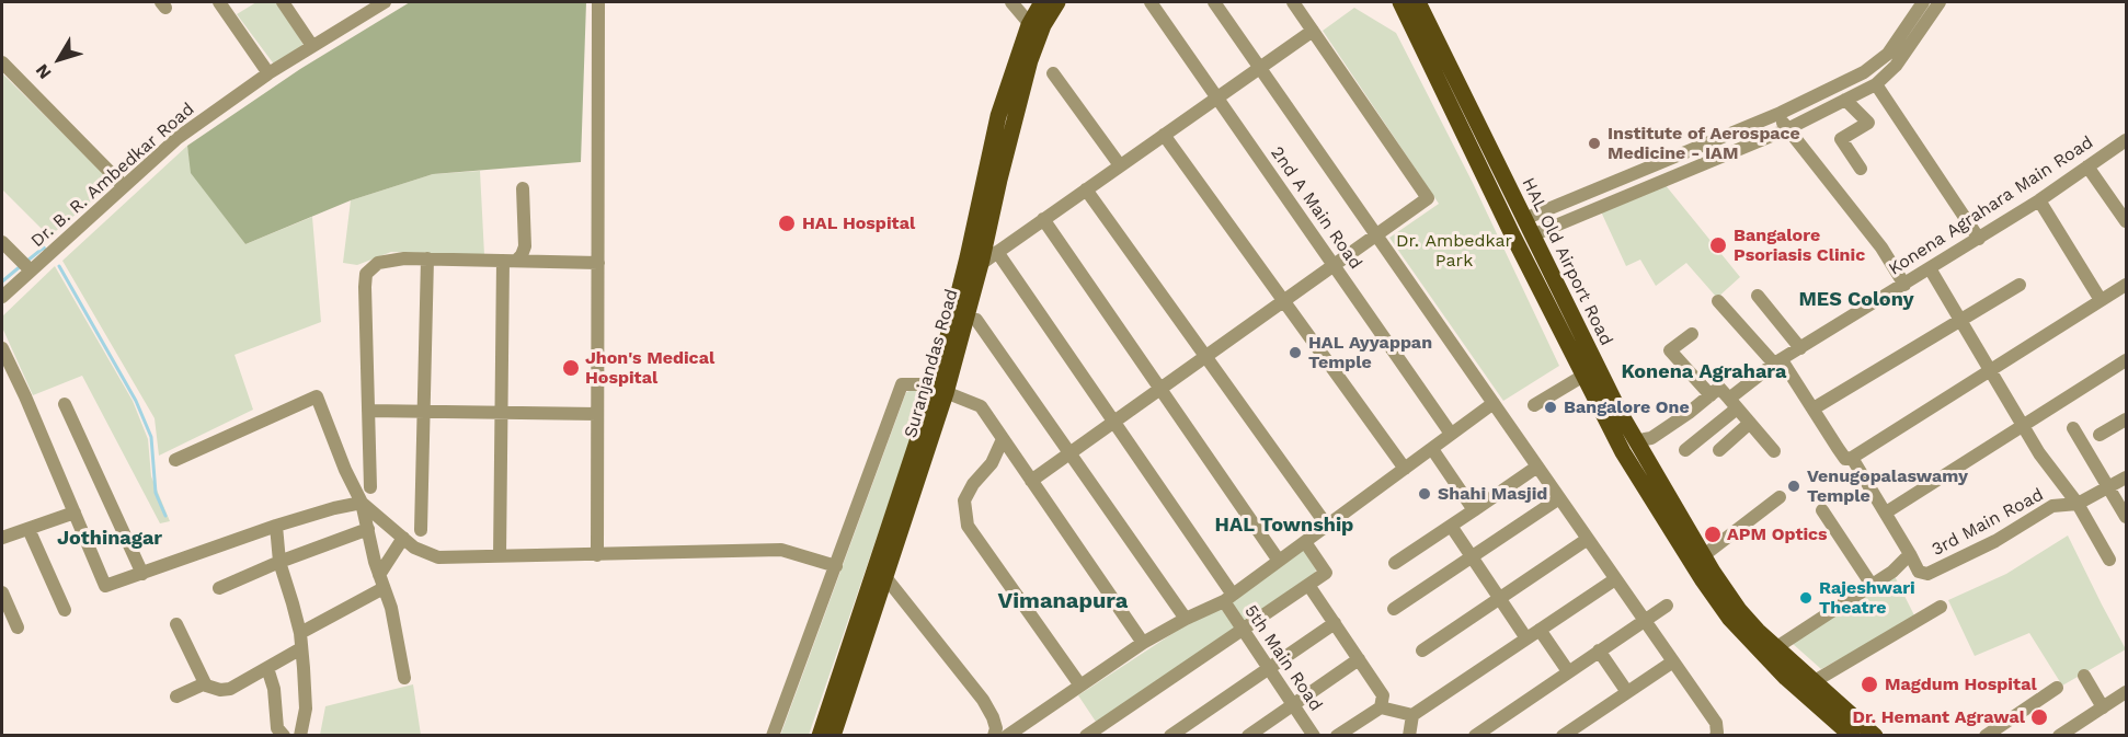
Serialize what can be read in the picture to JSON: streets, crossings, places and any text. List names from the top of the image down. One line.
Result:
{"streets":{"main road":["HAL Old Airport Road","Suranjandas Road"],"street":["Dr. B. R. Ambedkar Road","Konena Agrahara Main Road","2nd A Main Road","3rd Main Road","5th Main Road"]},"districts":["MES Colony","Konena Agrahara","HAL Township","Jothinagar","Vimanapura"],"parks":["Dr. Ambedkar Park"],"places":["Institute of Aerospace Medicine - IAM","HAL Hospital","Bangalore Psoriasis Clinic","HAL Ayyappan Temple","Jhon's Medical Hospital","Bangalore One","Venugopalaswamy Temple","Shahi Masjid","APM Optics","Rajeshwari Theatre","Magdum Hospital","Dr. Hemant Agrawal"],"north":"bottom left"}
